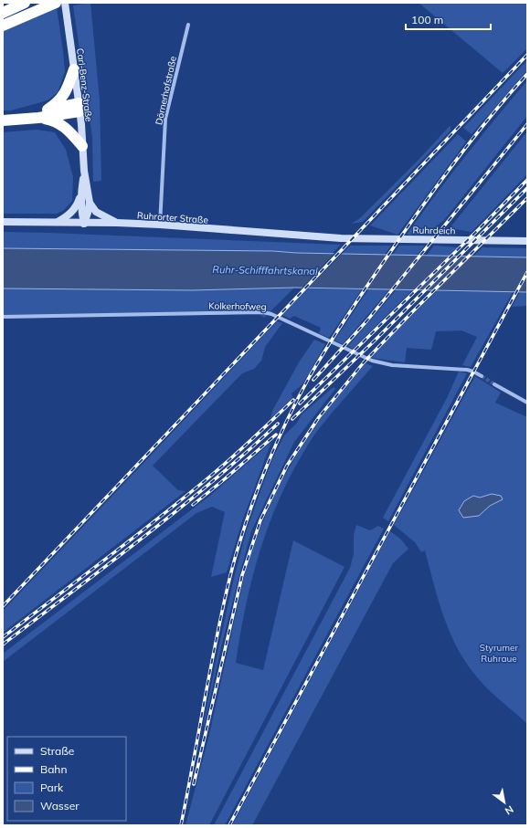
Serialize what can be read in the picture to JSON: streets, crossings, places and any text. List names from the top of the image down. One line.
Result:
{"streets":{"main road":["Carl-Benz-Straße","Ruhrorter Straße","Ruhrdeich"],"street":["Dörnerhofstraße","Kolkerhofweg"]},"crossings":[["Carl-Benz-Straße","Ruhrorter Straße"],["Dörnerhofstraße","Ruhrorter Straße"],["Ruhrorter Straße","Ruhrdeich"]],"water":["Ruhr-Schifffahrtskanal"],"parks":["Styrumer Ruhraue"],"legend":["Straße","Bahn","Park","Wasser"],"scale_bar":"100 m","north":"bottom right"}
